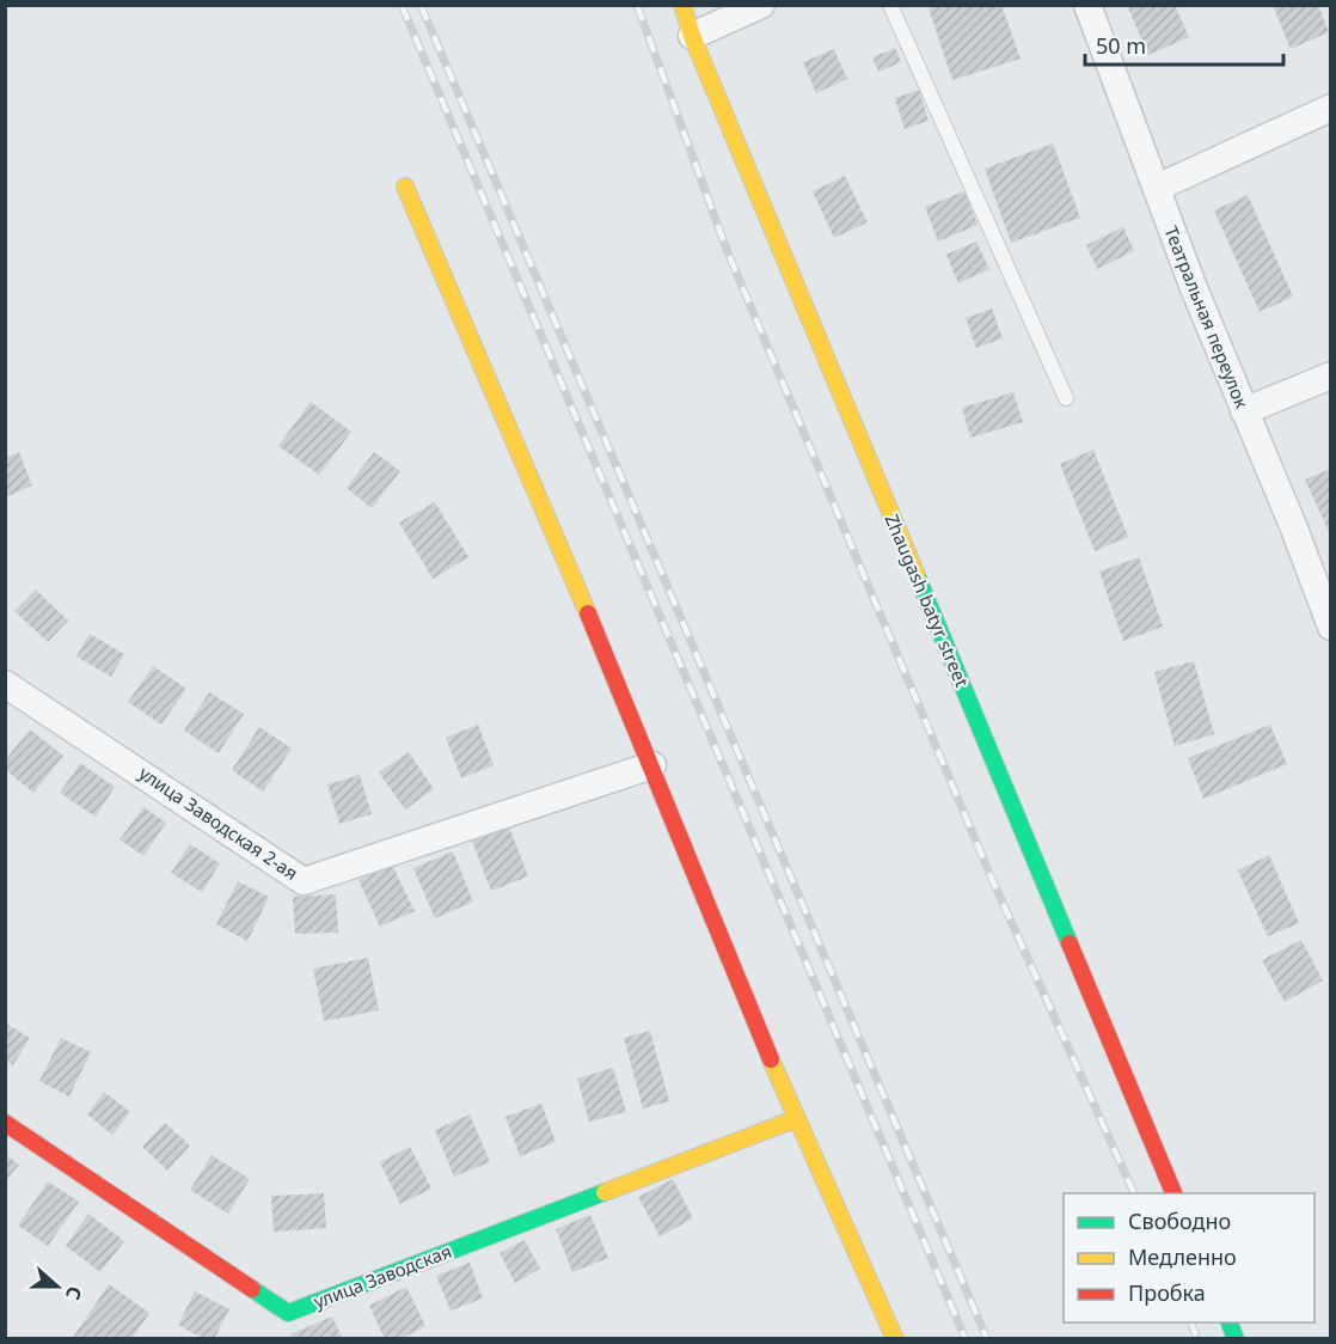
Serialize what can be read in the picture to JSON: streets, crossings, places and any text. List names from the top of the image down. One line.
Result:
{"streets":{"street":["Театральная переулок","Zhaugash batyr street","улица Заводская 2-ая","улица Заводская"]},"legend":["Свободно","Медленно","Пробка"],"scale_bar":"50 m","north":"right"}
